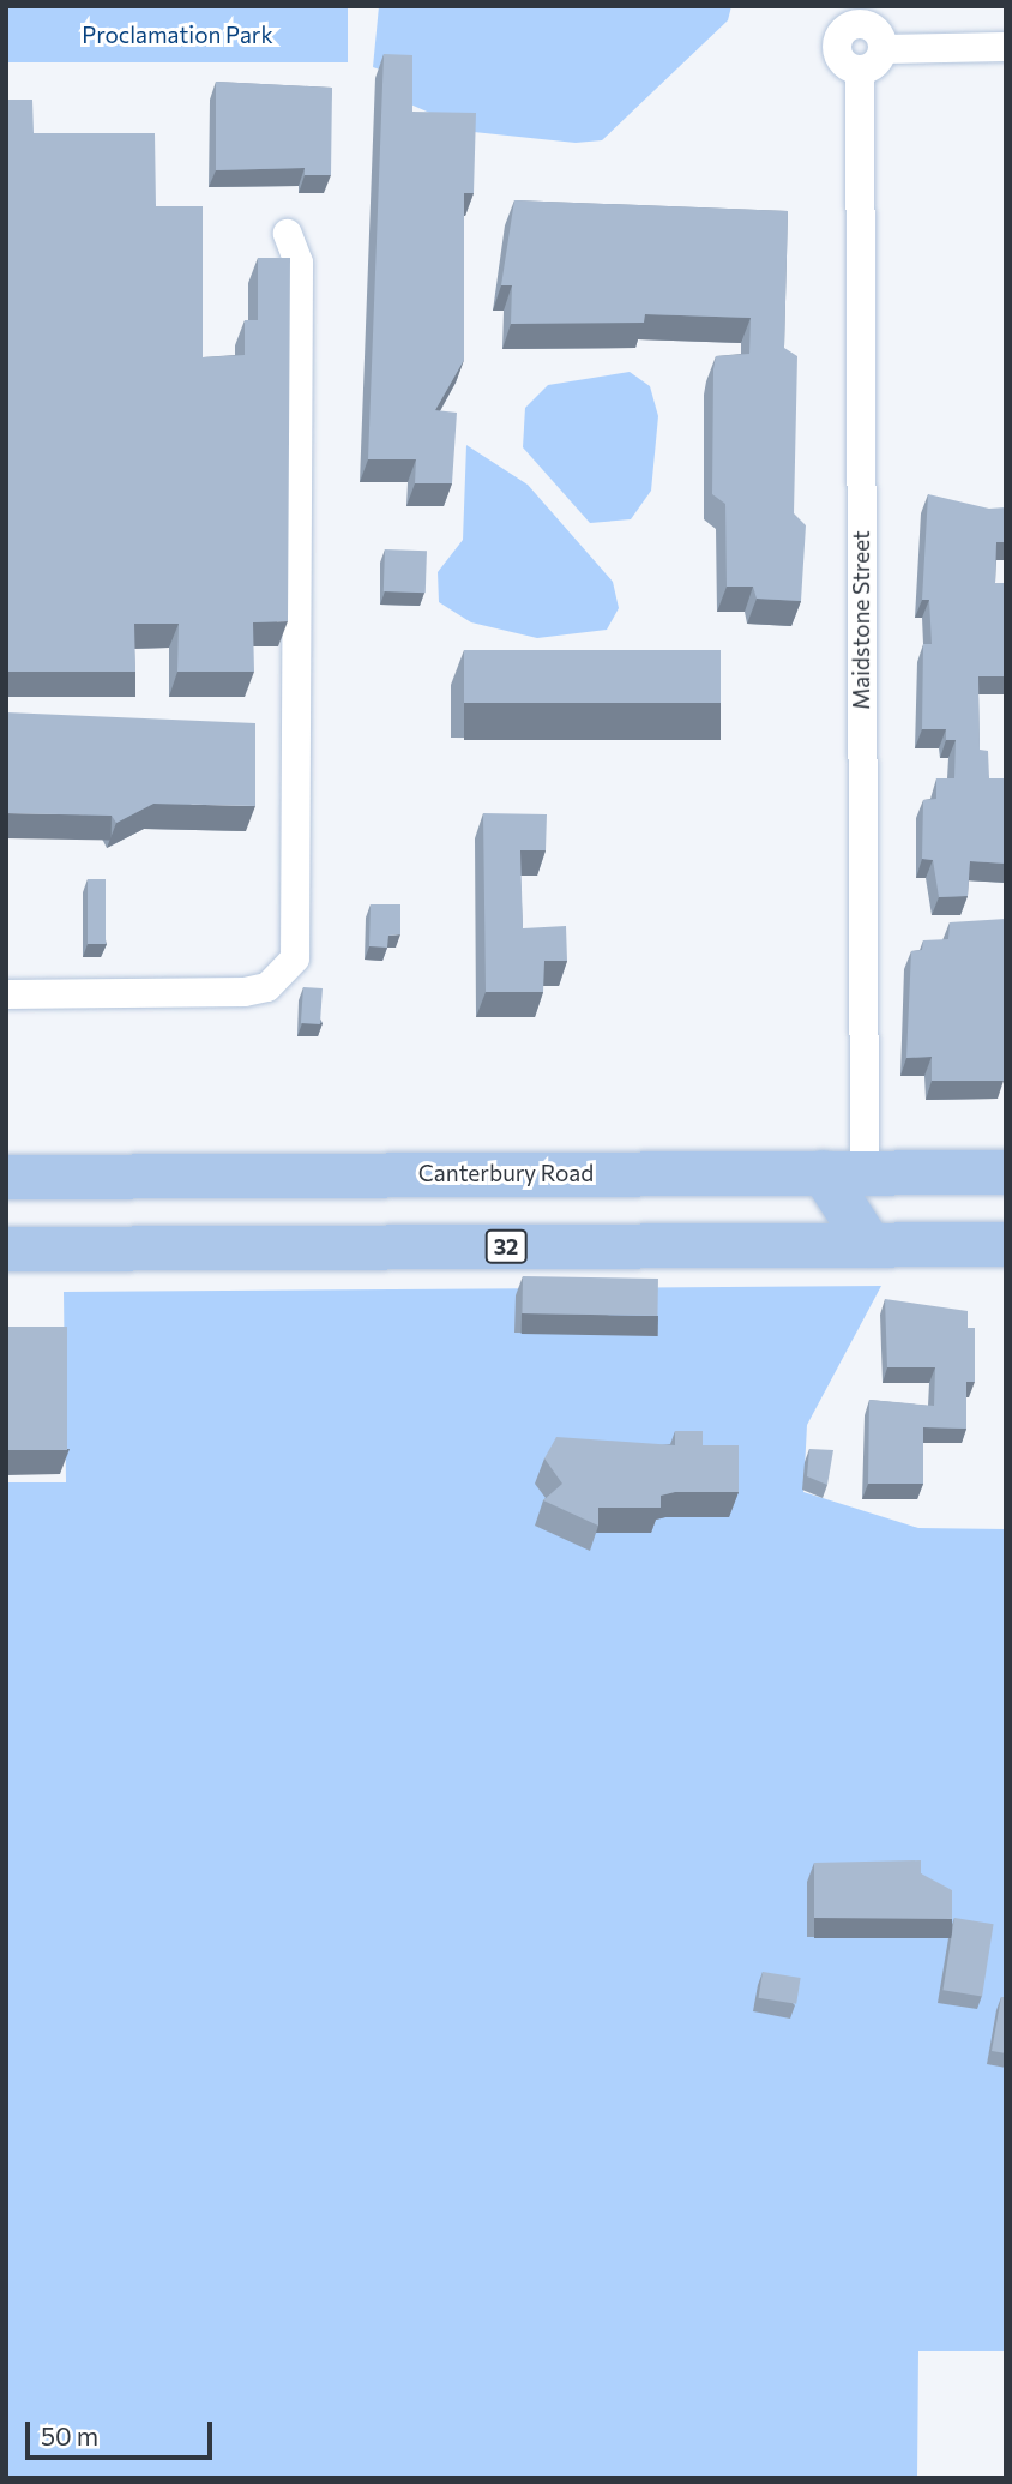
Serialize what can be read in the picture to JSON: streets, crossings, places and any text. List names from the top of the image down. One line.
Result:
{"streets":{"main road":["Canterbury Road","32"],"street":["Maidstone Street"]},"crossings":[["Maidstone Street","Canterbury Road"]],"parks":["Proclamation Park"],"scale_bar":"50 m"}
